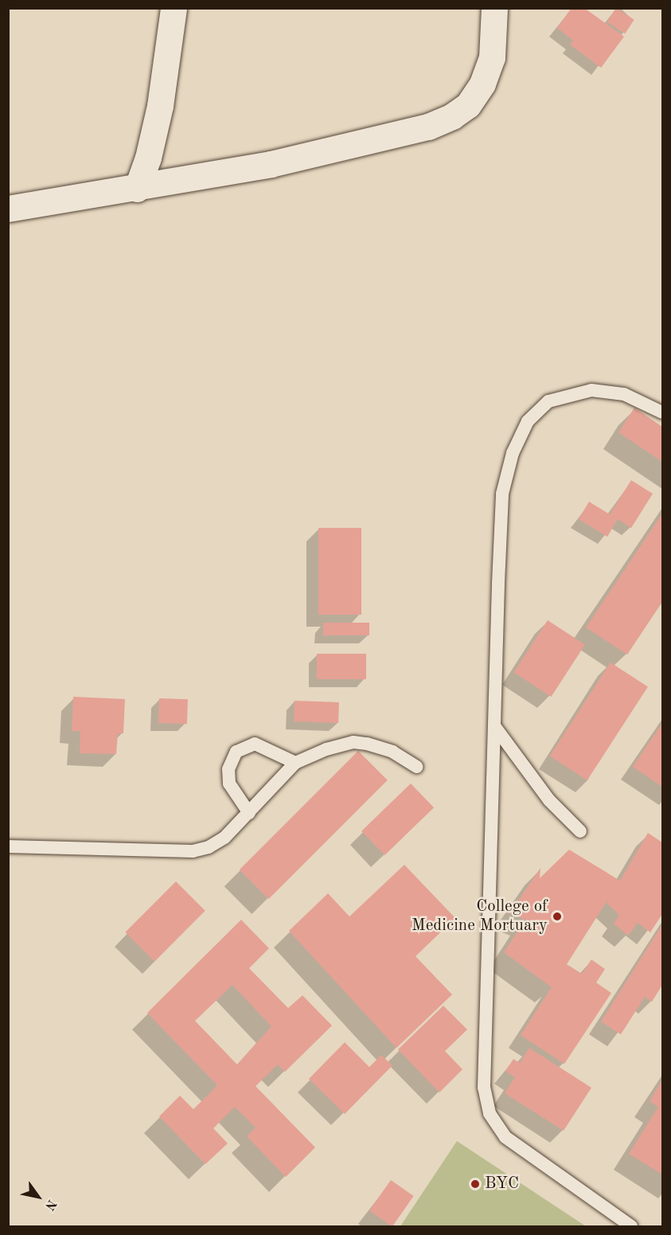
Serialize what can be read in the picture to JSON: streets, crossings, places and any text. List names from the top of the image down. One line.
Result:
{"places":["College of Medicine Mortuary","BYC"],"north":"bottom right"}
